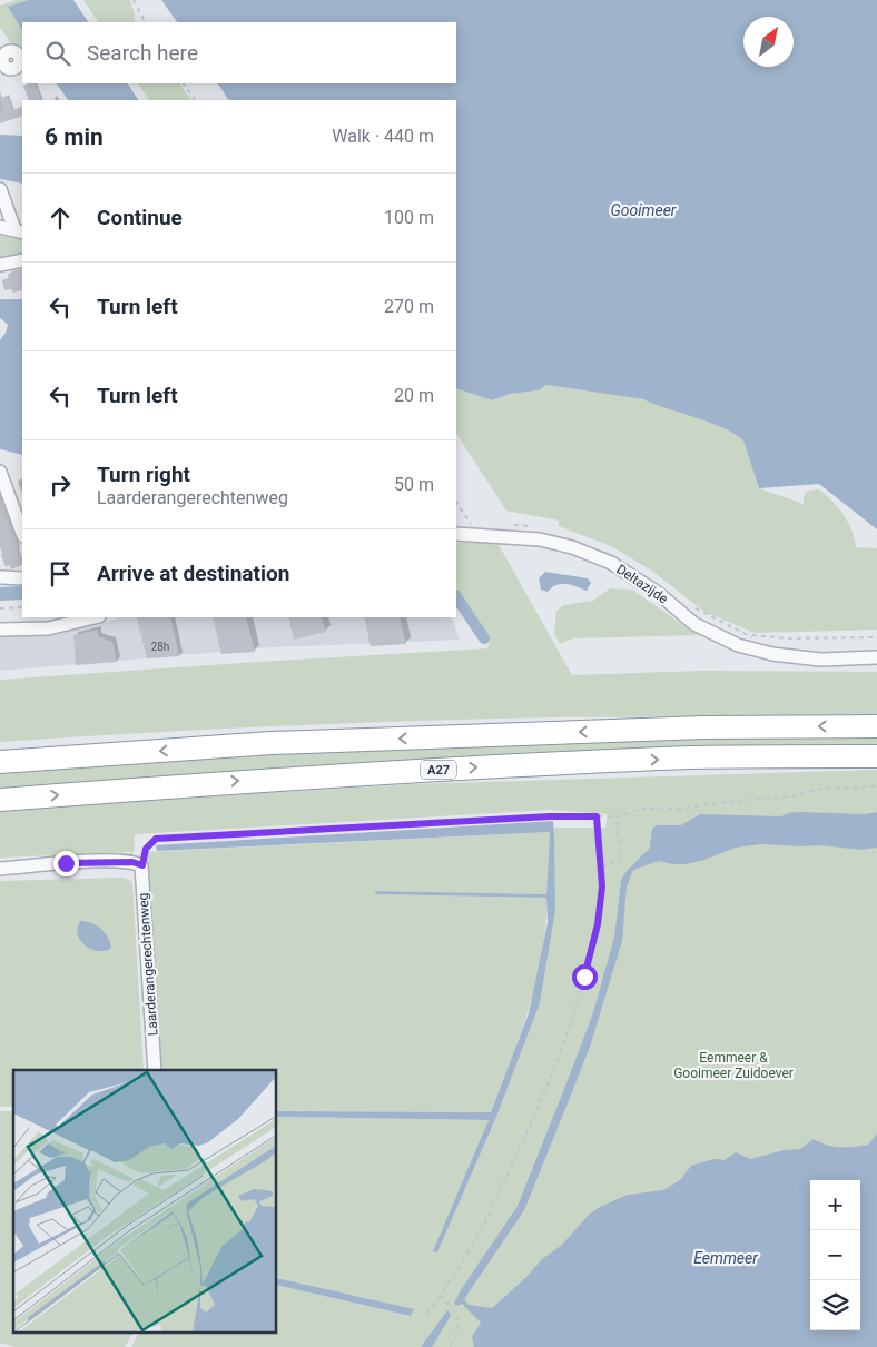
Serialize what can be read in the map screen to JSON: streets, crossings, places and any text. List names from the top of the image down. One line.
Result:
{"streets":{"highway":["A27"],"street":["Deltazijde","Laarderangerechtenweg"]},"water":["Gooimeer","Eemmeer"],"parks":["Eemmeer & Gooimeer Zuidoever"],"house_numbers":["28h"],"north":"top right","page":{"search":"Search here","heading":["6 min","Walk · 440 m"],"list":[["Continue","100 m"],["Turn left","270 m"],["Turn left","20 m"],["Turn right","Laarderangerechtenweg","50 m"],"Arrive at destination"],"map_buttons":["+","−"]}}
